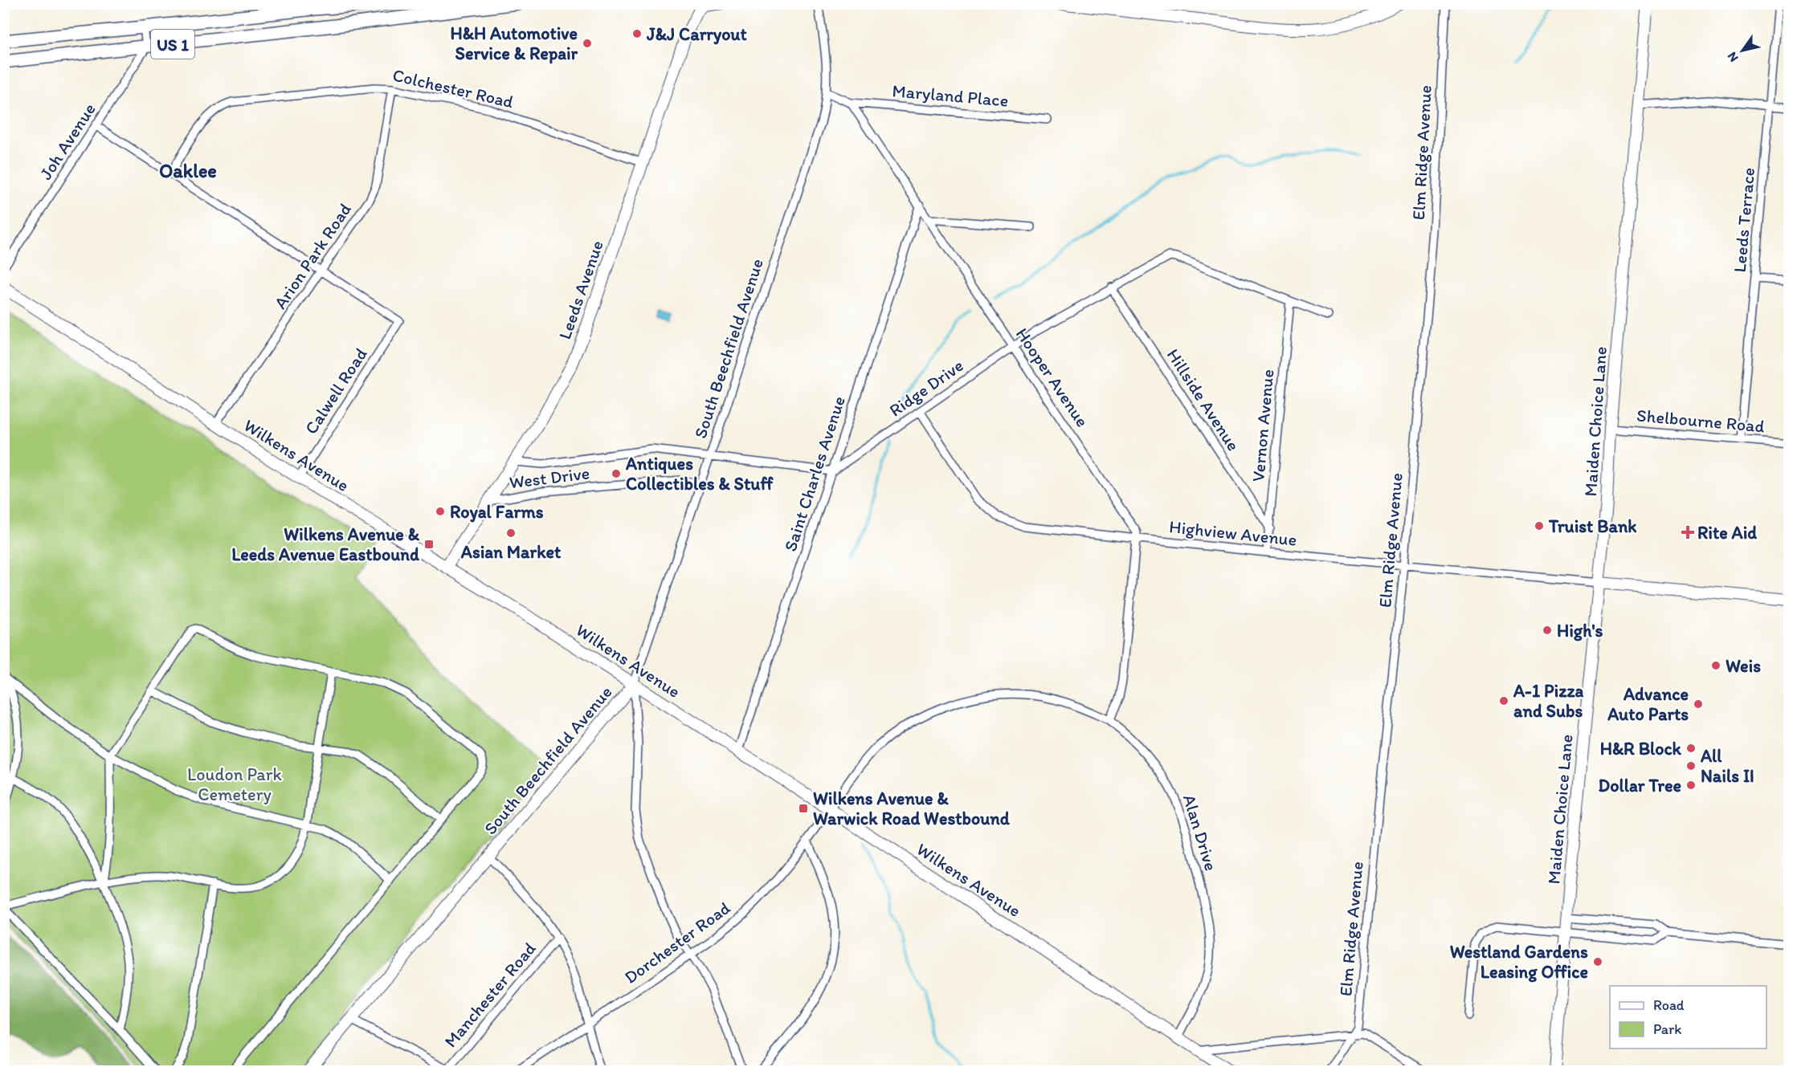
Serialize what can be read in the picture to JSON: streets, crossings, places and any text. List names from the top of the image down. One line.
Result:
{"streets":{"main road":["US 1"],"street":["Colchester Road","Maryland Place","Joh Avenue","Elm Ridge Avenue","Leeds Terrace","Arion Park Road","Leeds Avenue","South Beechfield Avenue","Hooper Avenue","Ridge Drive","Calwell Road","Hillside Avenue","Shelbourne Road","Maiden Choice Lane","Vernon Avenue","Wilkens Avenue","Saint Charles Avenue","West Drive","Highview Avenue","Alan Drive","Dorchester Road","Manchester Road"]},"crossings":[["US 1","Joh Avenue"],["Colchester Road","Arion Park Road"],["Colchester Road","Leeds Avenue"],["Maryland Place","Hooper Avenue"],["Elm Ridge Avenue","Highview Avenue"],["Leeds Terrace","Shelbourne Road"],["Arion Park Road","Calwell Road"],["Arion Park Road","Wilkens Avenue"],["Leeds Avenue","Wilkens Avenue"],["Leeds Avenue","West Drive"],["South Beechfield Avenue","Wilkens Avenue"],["South Beechfield Avenue","West Drive"],["Hooper Avenue","Ridge Drive"],["Hooper Avenue","Saint Charles Avenue"],["Hooper Avenue","Highview Avenue"],["Hooper Avenue","Alan Drive"],["Ridge Drive","Hillside Avenue"],["Ridge Drive","Vernon Avenue"],["Ridge Drive","Saint Charles Avenue"],["Ridge Drive","Highview Avenue"],["Calwell Road","Wilkens Avenue"],["Hillside Avenue","Vernon Avenue"],["Shelbourne Road","Maiden Choice Lane"],["Maiden Choice Lane","Highview Avenue"],["Vernon Avenue","Highview Avenue"],["Wilkens Avenue","Saint Charles Avenue"],["Wilkens Avenue","Alan Drive"],["Wilkens Avenue","Dorchester Road"],["Alan Drive","Dorchester Road"]],"districts":["Oaklee"],"parks":["Loudon Park Cemetery"],"places":{"other":["J&J Carryout","H&H Automotive Service & Repair","Antiques Collectibles & Stuff","Royal Farms","Truist Bank","Asian Market","High's","Weis","A-1 Pizza and Subs","Advance Auto Parts","H&R Block","All Nails II","Dollar Tree","Westland Gardens Leasing Office"],"health":["Rite Aid"],"transit":["Wilkens Avenue & Leeds Avenue Eastbound","Wilkens Avenue & Warwick Road Westbound"]},"legend":["Road","Park"],"north":"bottom left"}
